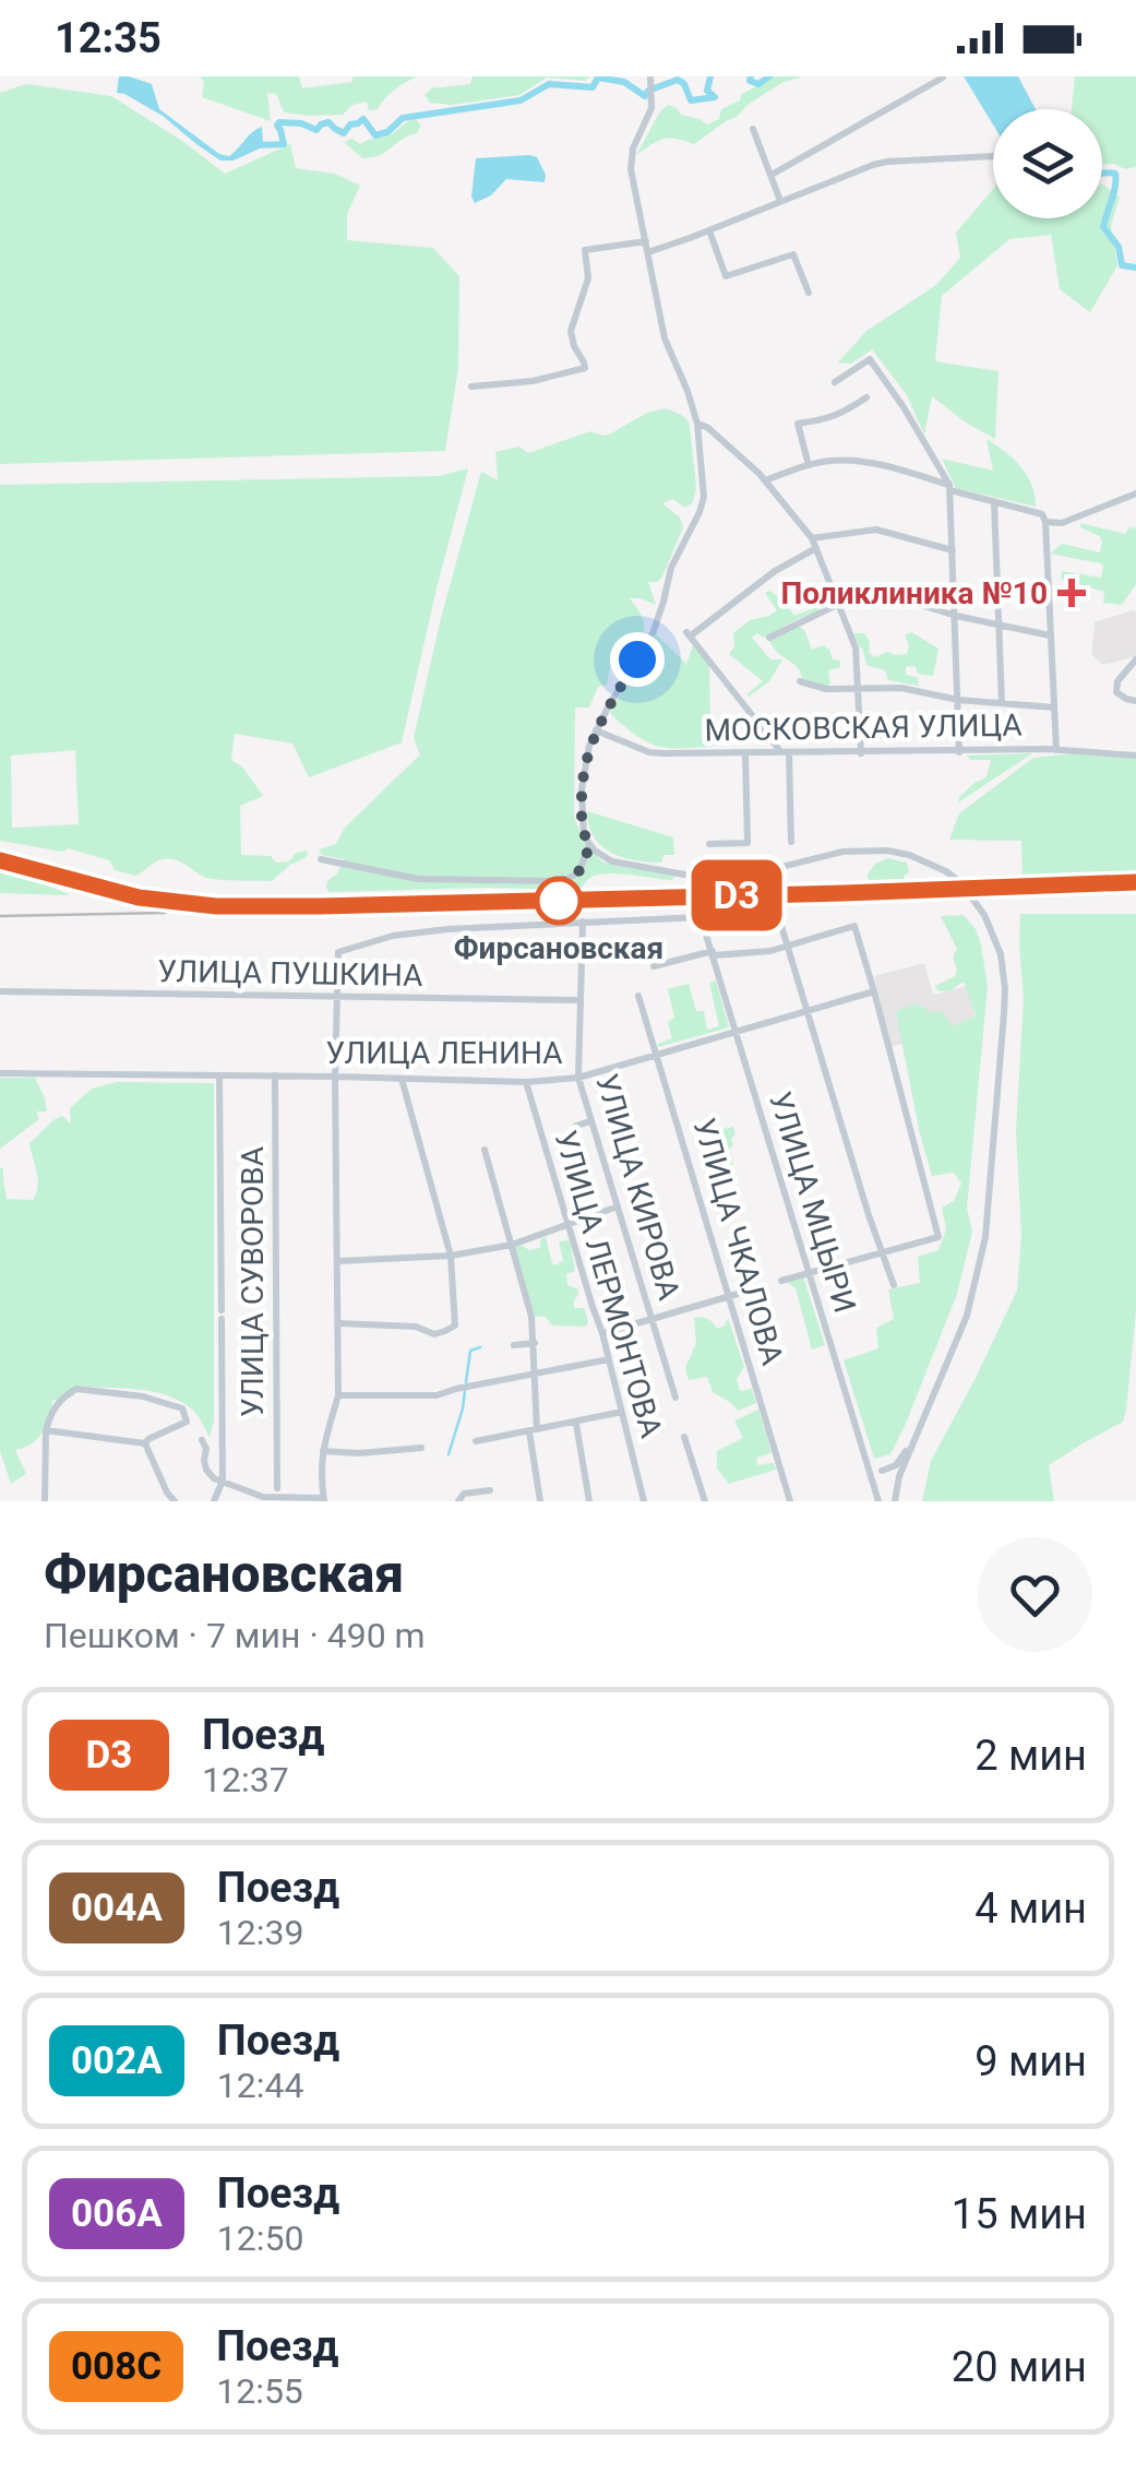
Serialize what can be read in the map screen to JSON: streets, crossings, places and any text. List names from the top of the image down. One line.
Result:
{"streets":{"street":["МОСКОВСКАЯ УЛИЦА","УЛИЦА ПУШКИНА","УЛИЦА ЛЕНИНА","УЛИЦА КИРОВА","УЛИЦА МЦЫРИ","УЛИЦА ЧКАЛОВА","УЛИЦА СУВОРОВА","УЛИЦА ЛЕРМОНТОВА"]},"crossings":[["УЛИЦА ПУШКИНА","УЛИЦА КИРОВА"],["УЛИЦА ЛЕНИНА","УЛИЦА КИРОВА"],["УЛИЦА ЛЕНИНА","УЛИЦА МЦЫРИ"],["УЛИЦА ЛЕНИНА","УЛИЦА ЧКАЛОВА"],["УЛИЦА ЛЕНИНА","УЛИЦА СУВОРОВА"],["УЛИЦА ЛЕНИНА","УЛИЦА ЛЕРМОНТОВА"],["УЛИЦА КИРОВА","УЛИЦА МЦЫРИ"]],"places":{"health":["Поликлиника №10"],"other":["Фирсановская"]},"page":{"status":"12:35","on_map":"D3","heading":["Фирсановская","Пешком · 7 мин · 490 m"],"list":[{"mark":"D3","name":"Поезд","note":"12:37","value":"2 мин"},{"mark":"004А","name":"Поезд","note":"12:39","value":"4 мин"},{"mark":"002А","name":"Поезд","note":"12:44","value":"9 мин"},{"mark":"006А","name":"Поезд","note":"12:50","value":"15 мин"},{"mark":"008С","name":"Поезд","note":"12:55","value":"20 мин"}]}}
